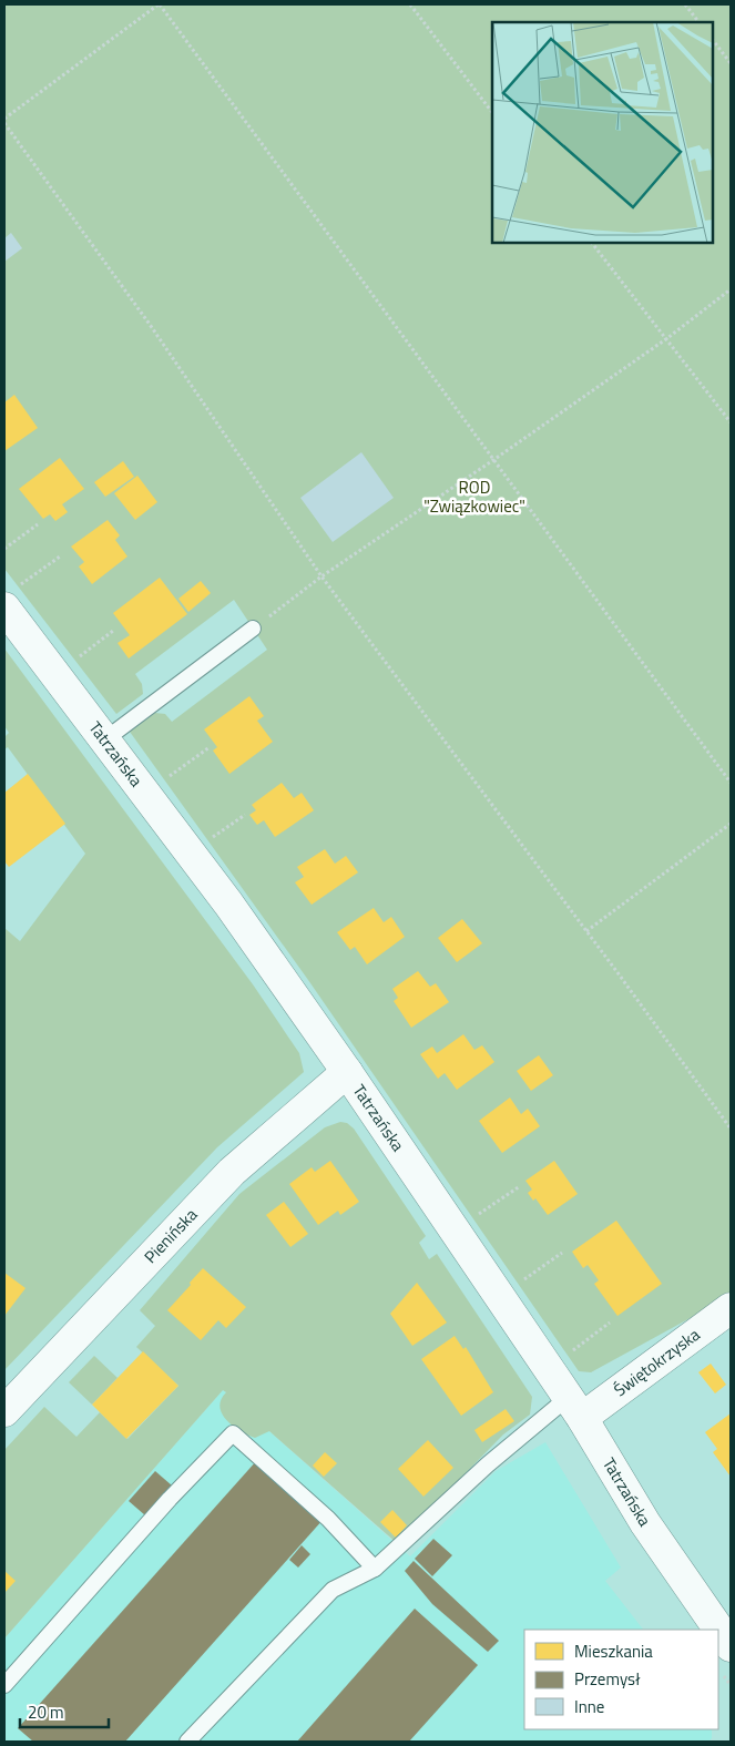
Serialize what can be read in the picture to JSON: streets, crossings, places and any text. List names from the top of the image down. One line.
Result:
{"streets":{"street":["Tatrzańska","Pienińska","Świętokrzyska"]},"crossings":[["Tatrzańska","Pienińska"],["Tatrzańska","Świętokrzyska"]],"parks":["ROD \"Związkowiec\""],"legend":["Mieszkania","Przemysł","Inne"],"scale_bar":"20 m"}
